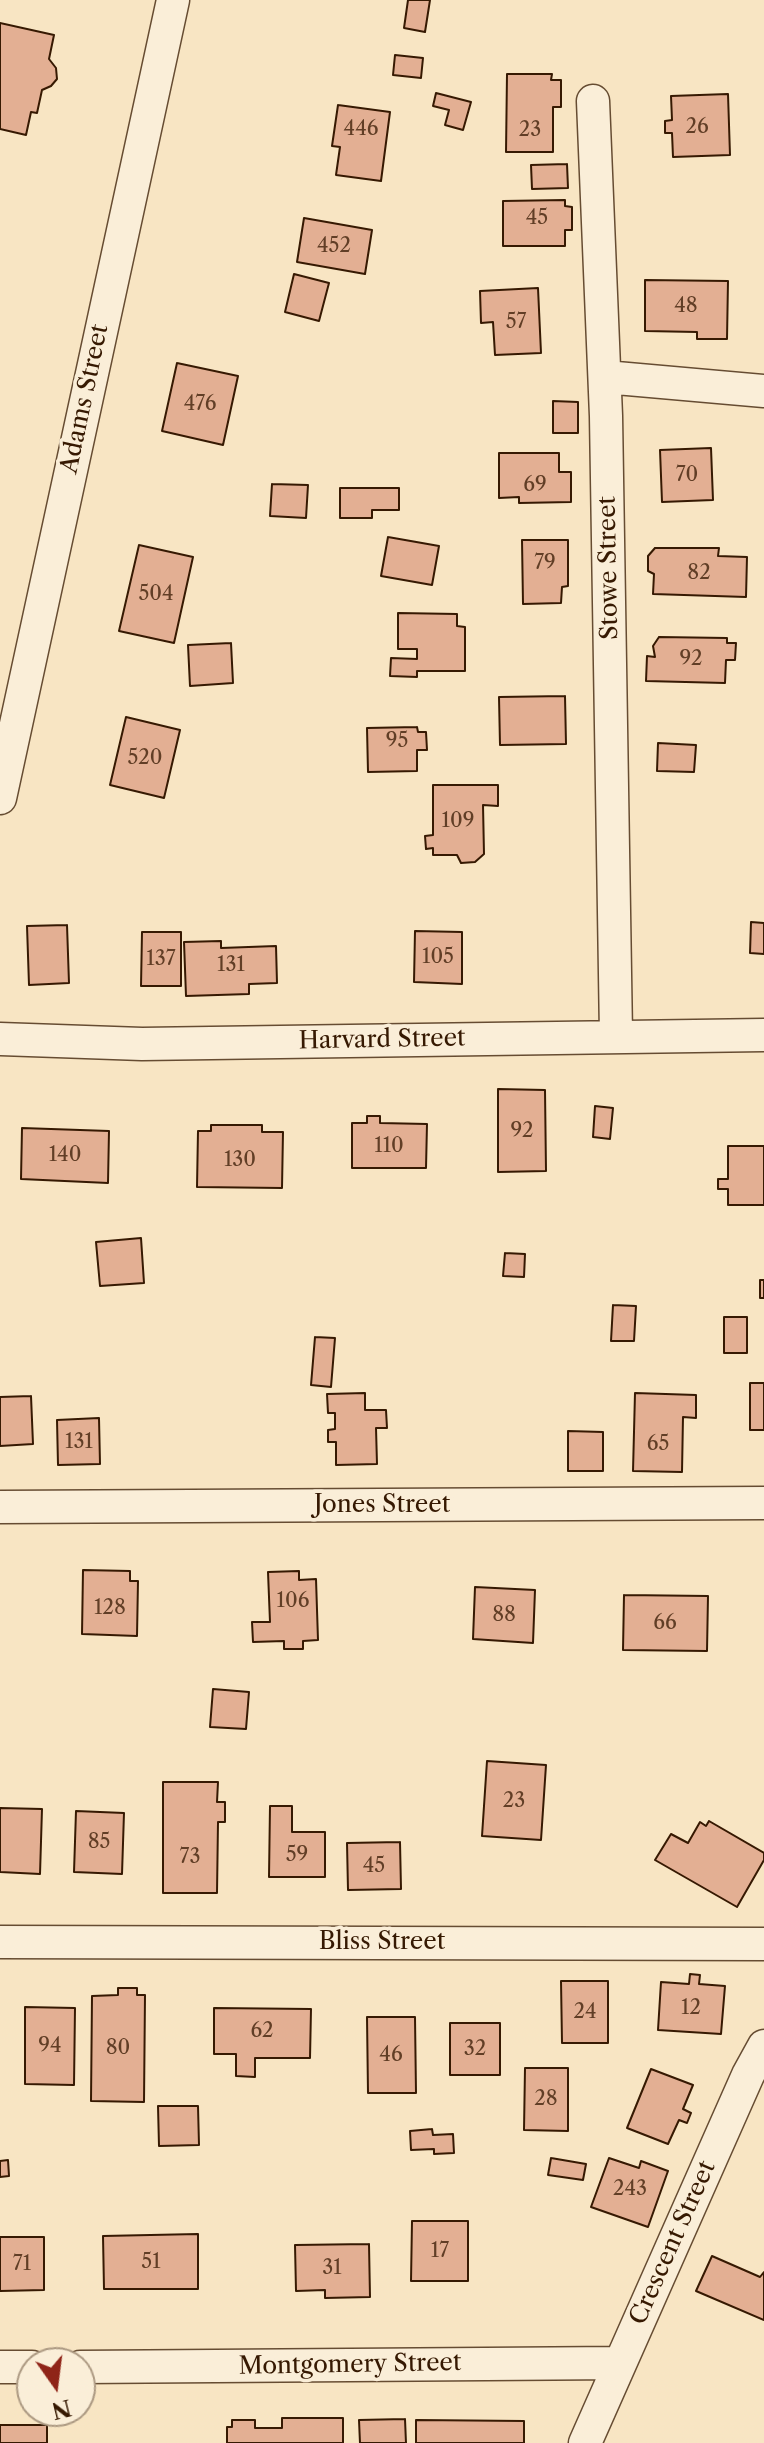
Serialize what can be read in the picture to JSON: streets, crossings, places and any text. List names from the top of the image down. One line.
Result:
{"streets":{"street":["Adams Street","Stowe Street","Harvard Street","Jones Street","Bliss Street","Crescent Street","Montgomery Street"]},"crossings":[["Stowe Street","Harvard Street"],["Crescent Street","Montgomery Street"]],"house_numbers":["26","446","23","45","452","48","57","476","70","69","79","82","504","92","95","520","109","105","137","131","92","110","140","130","131","65","106","128","88","66","23","85","59","73","45","12","24","62","94","80","32","46","28","243","17","51","71","31"],"north":"bottom"}
